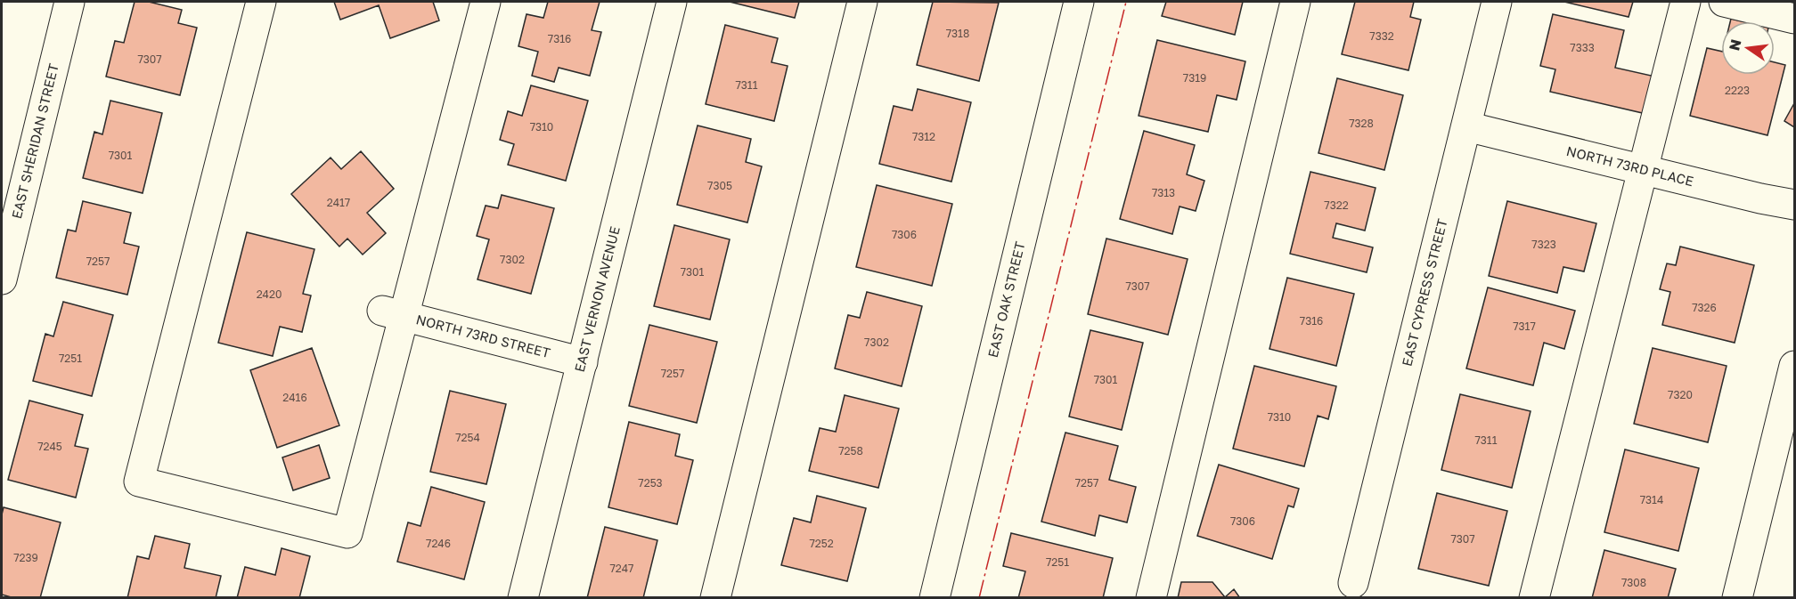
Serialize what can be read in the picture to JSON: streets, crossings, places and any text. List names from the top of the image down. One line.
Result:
{"streets":{"street":["EAST SHERIDAN STREET","NORTH 73RD PLACE","EAST CYPRESS STREET","EAST VERNON AVENUE","EAST OAK STREET","NORTH 73RD STREET"]},"crossings":[["NORTH 73RD PLACE","EAST CYPRESS STREET"],["EAST VERNON AVENUE","NORTH 73RD STREET"]],"house_numbers":["7318","7332","7316","7333","7307","7319","7311","2223","7328","7310","7312","7301","7305","7313","2417","7322","7306","7323","7302","7257","7301","7307","2420","7326","7316","7317","7302","7251","7257","7301","7320","2416","7310","7254","7311","7245","7258","7253","7257","7314","7306","7307","7246","7252","7239","7251","7247","7308"],"north":"left"}
